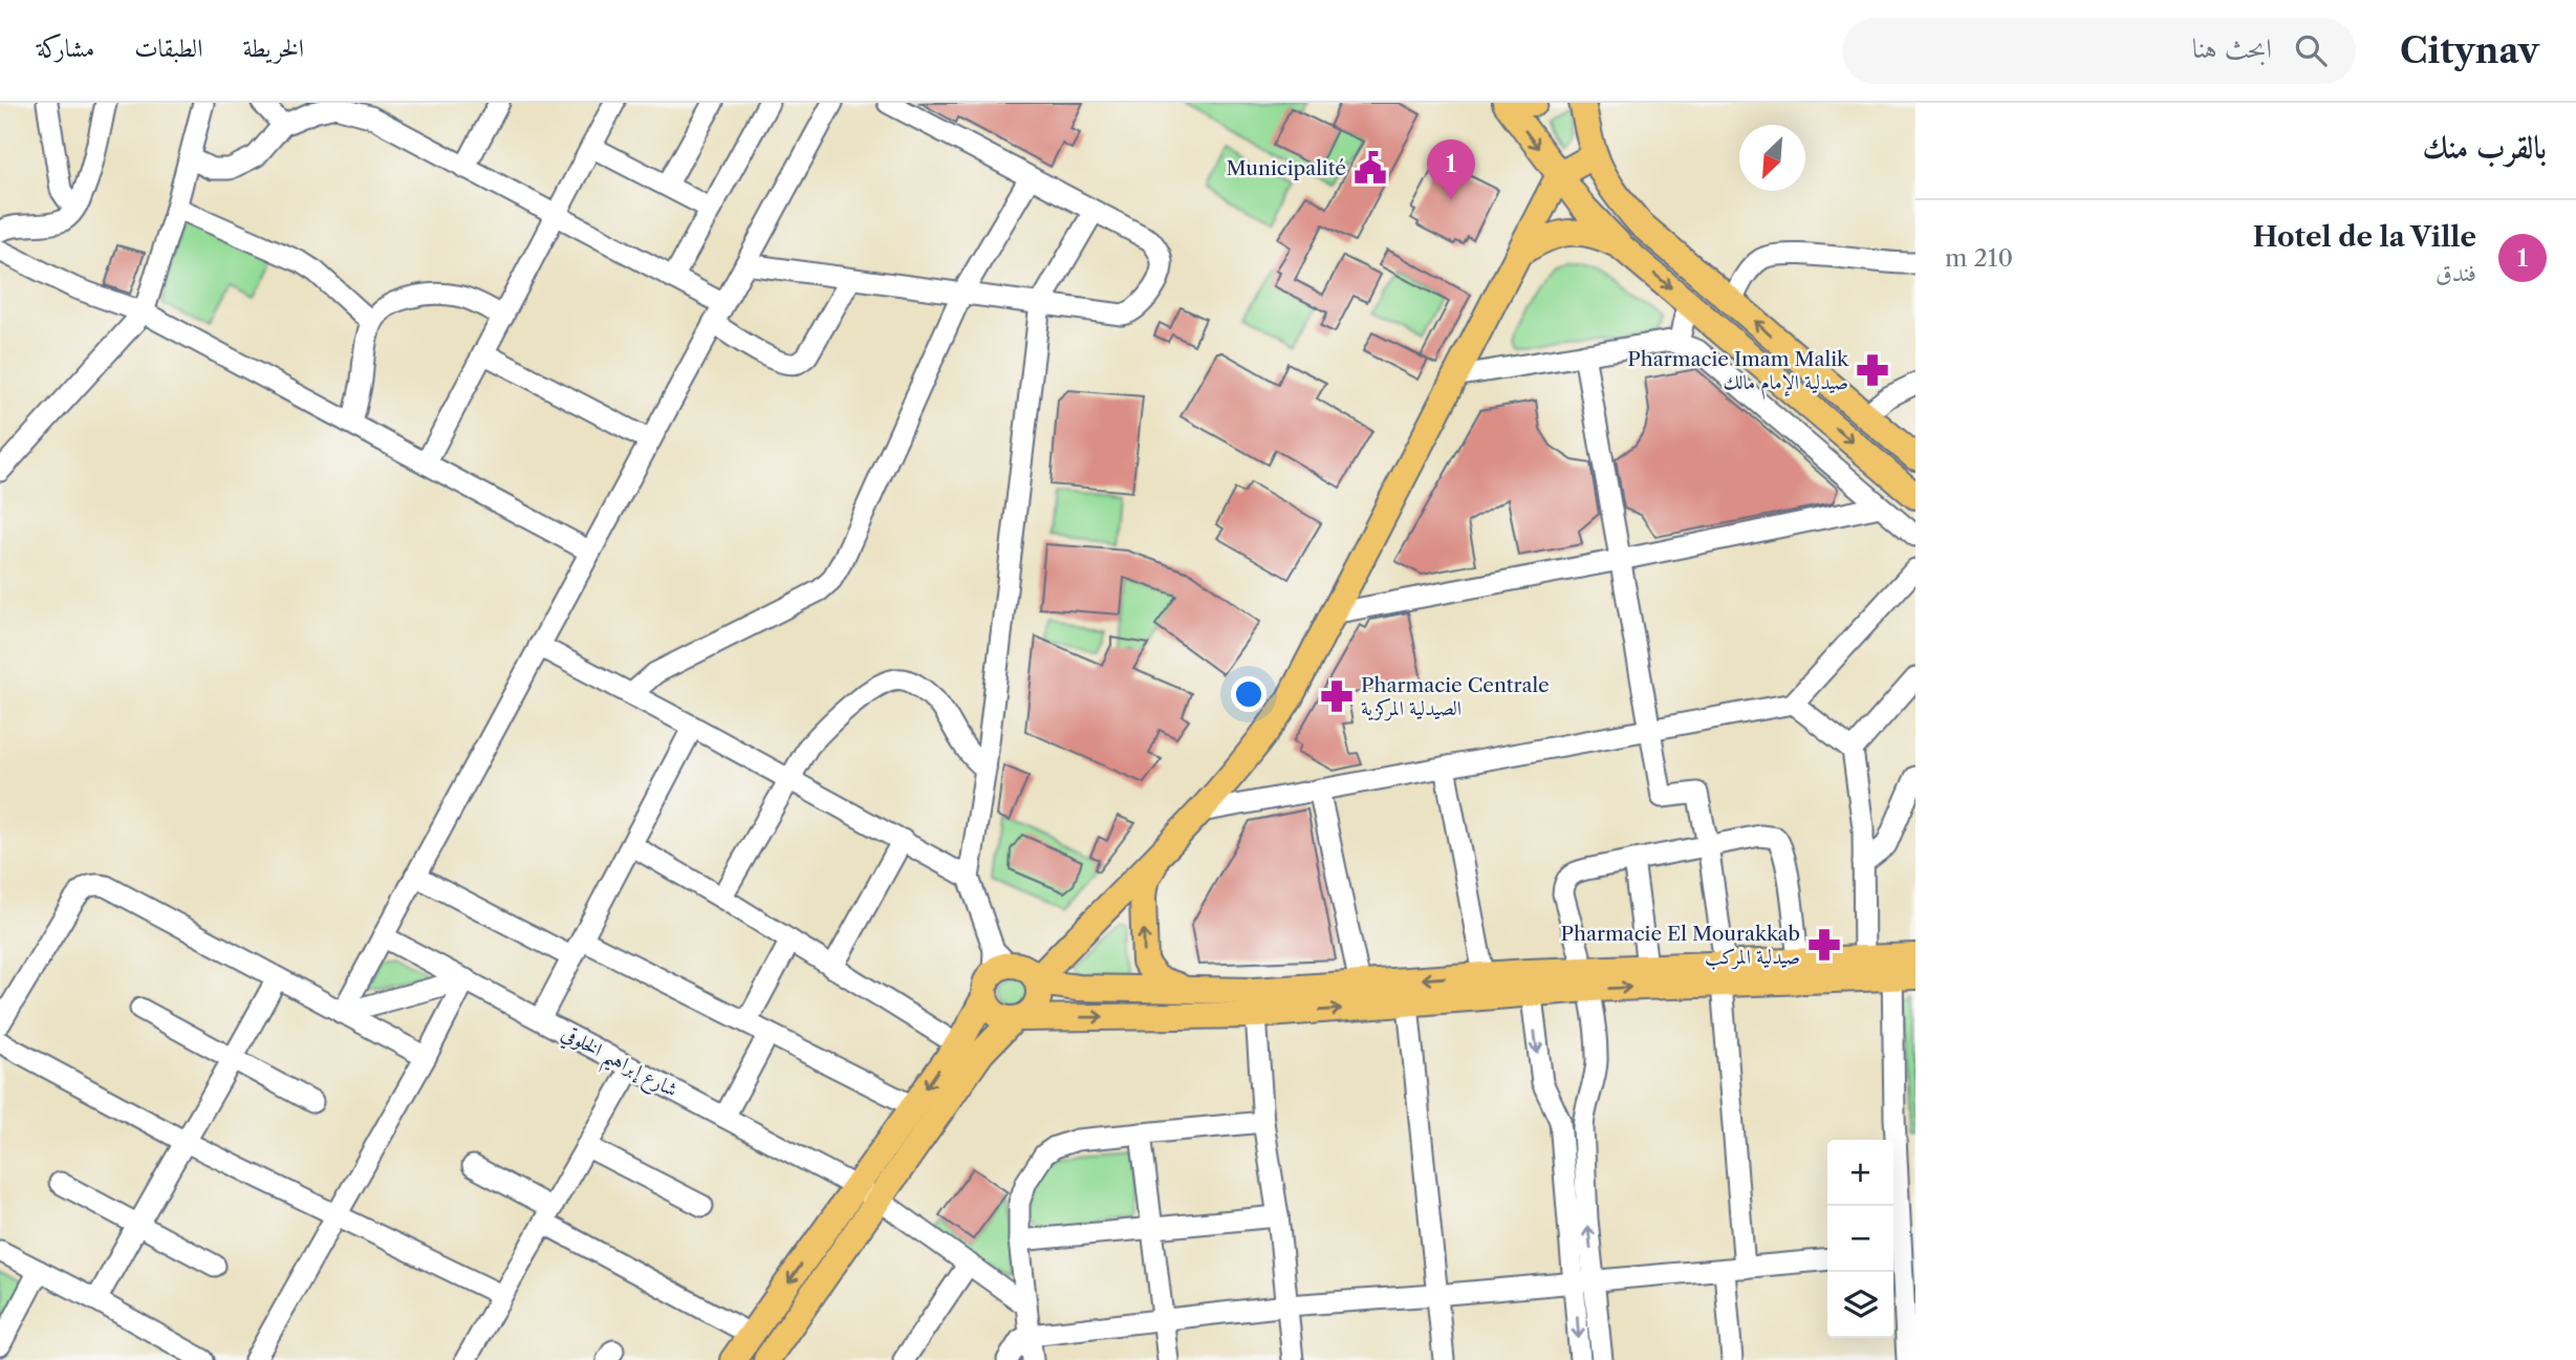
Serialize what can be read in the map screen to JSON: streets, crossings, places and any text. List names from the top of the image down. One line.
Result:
{"streets":{"street":["شارع إبراهيم الخلوقي"]},"places":{"public building":["Municipalité"],"pharmacy":["Pharmacie Imam Malik صيدلية الإمام مالك","Pharmacie Centrale الصيدلية المركزية","Pharmacie El Mourakkab صيدلية المركب"]},"north":"bottom left","page":{"header":"Citynav","search":"ابحث هنا","nav":["الخريطة","الطبقات","مشاركة"],"heading":"بالقرب منك","pins":"1","list":[{"mark":"1","name":"Hotel de la Ville","note":"فندق","value":"210 m"}],"map_buttons":["+","−"]}}
